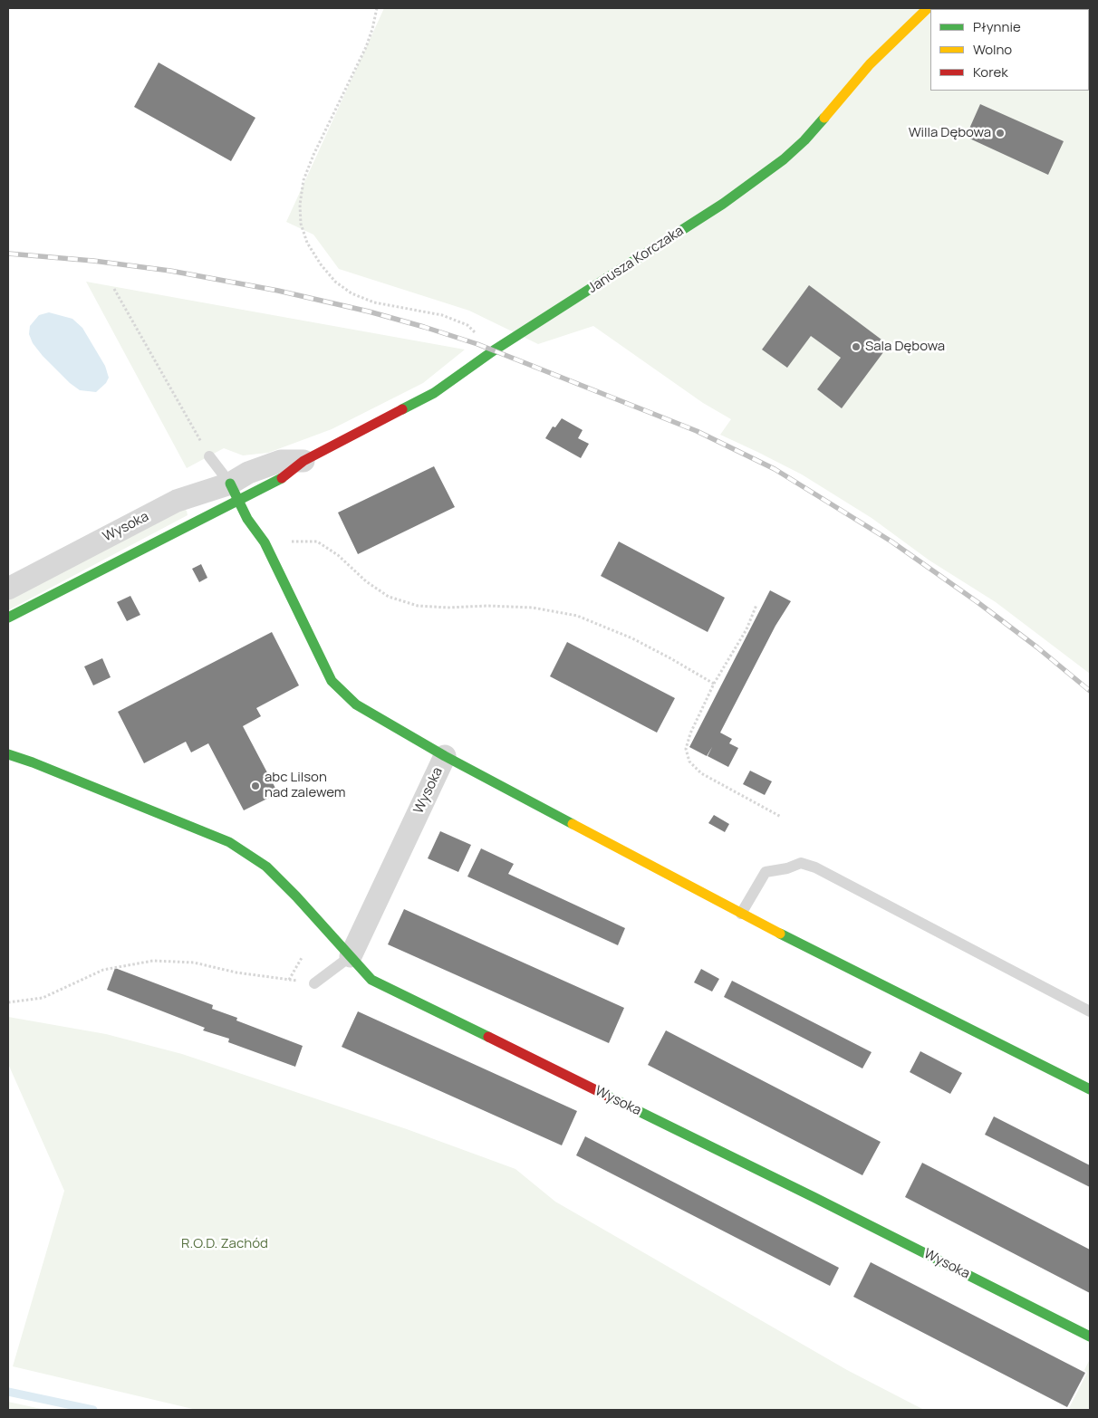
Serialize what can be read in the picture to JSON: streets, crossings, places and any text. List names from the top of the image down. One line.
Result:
{"streets":{"street":["Janusza Korczaka","Wysoka"]},"crossings":[["Janusza Korczaka","Wysoka"]],"parks":["R.O.D. Zachód"],"places":["Willa Dębowa","Sala Dębowa","abc Lilson nad zalewem"],"legend":["Płynnie","Wolno","Korek"]}
